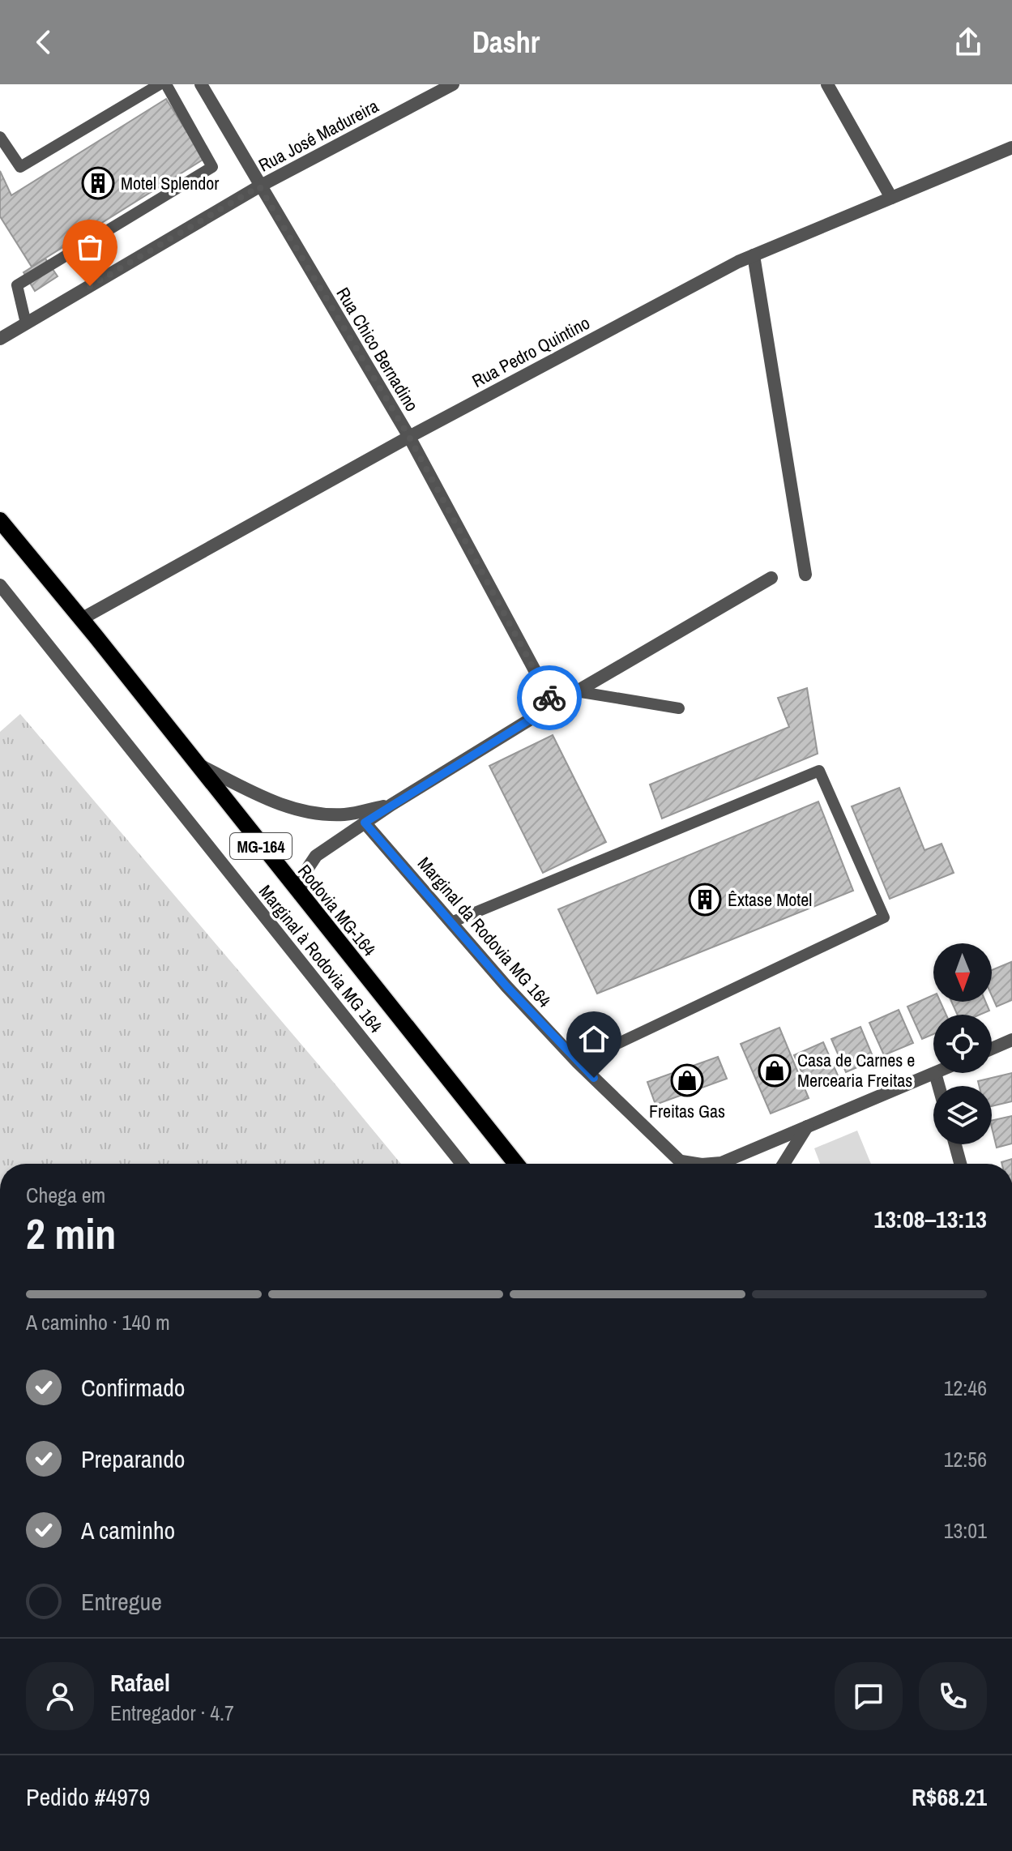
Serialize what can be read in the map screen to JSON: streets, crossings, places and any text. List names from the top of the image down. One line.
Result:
{"streets":{"main road":["MG-164","Rodovia MG-164"],"street":["Rua José Madureira","Rua Chico Bernadino","Rua Pedro Quintino","Marginal da Rodovia MG 164","Marginal à Rodovia MG 164"]},"crossings":[["Rua José Madureira","Rua Chico Bernadino"],["Rua Chico Bernadino","Rua Pedro Quintino"],["Rua Pedro Quintino","Rodovia MG-164"]],"places":{"building":["Motel Splendor","Êxtase Motel"],"shop":["Casa de Carnes e Mercearia Freitas","Freitas Gas"]},"north":"bottom","page":{"header":"Dashr","heading":["2 min","Chega em","13:08–13:13"],"panel":["Rafael","Entregador · 4.7","Pedido #4979","R$68.21"],"bar":"A caminho · 140 m","list":[["Confirmado","12:46"],["Preparando","12:56"],["A caminho","13:01"],"Entregue"]}}
